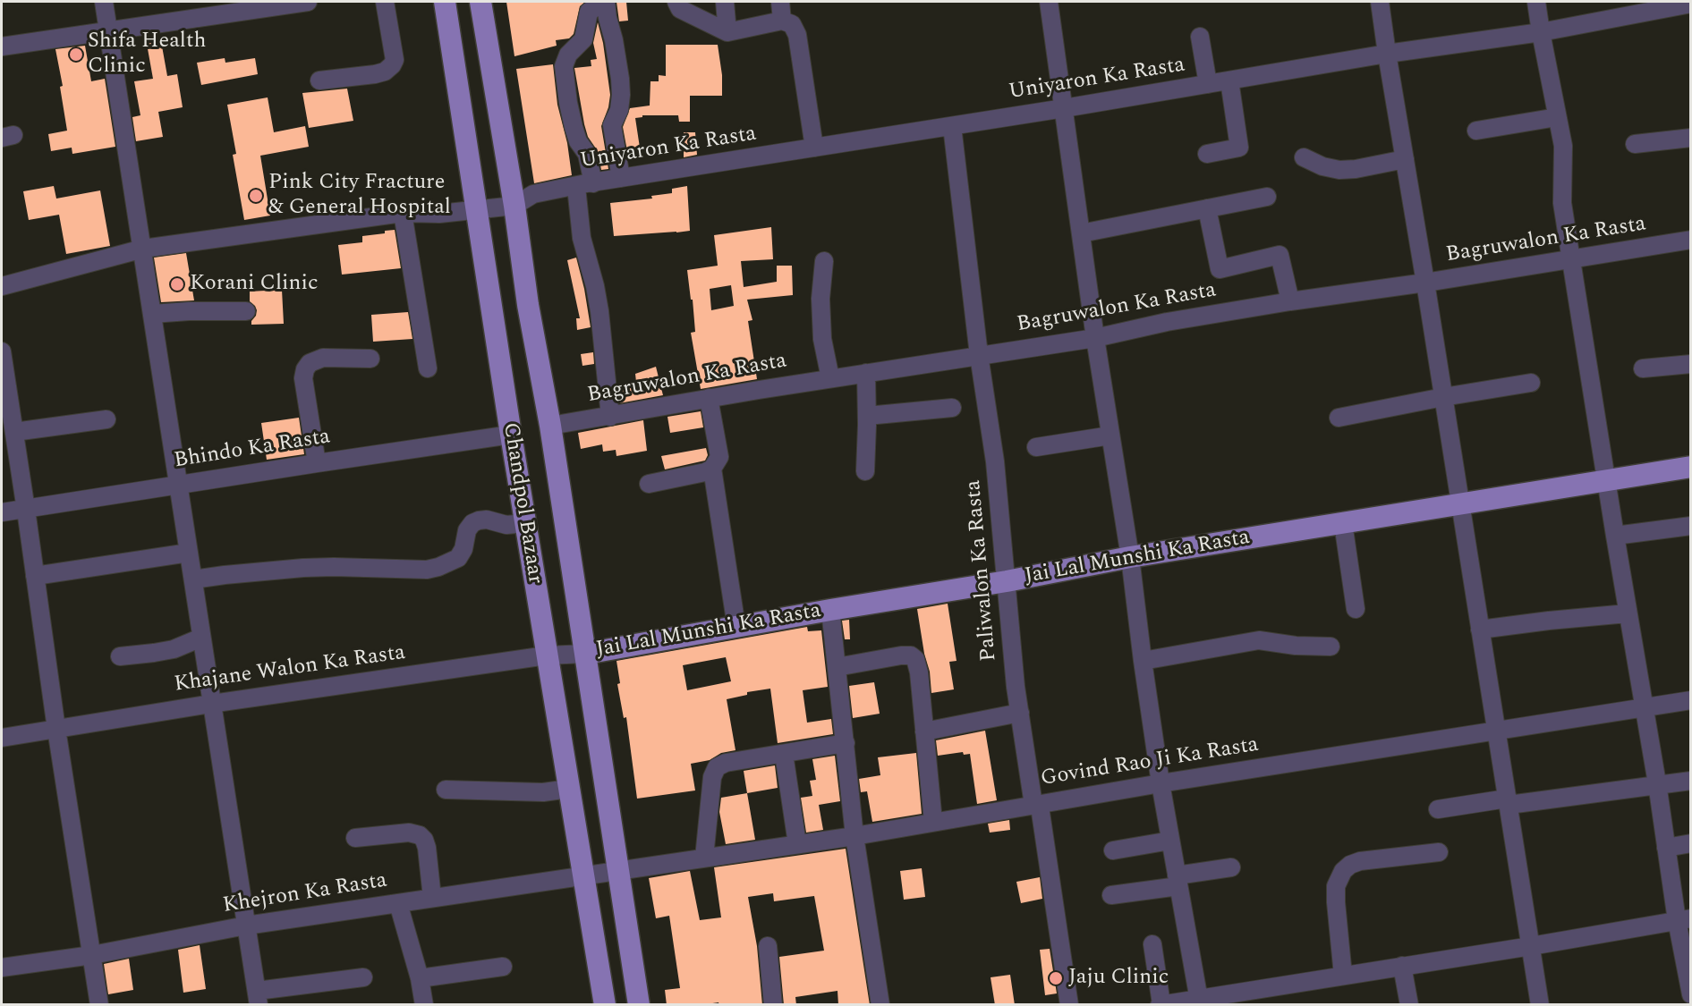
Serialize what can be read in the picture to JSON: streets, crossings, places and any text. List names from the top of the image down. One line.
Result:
{"streets":{"main road":["Chandpol Bazaar","Jai Lal Munshi Ka Rasta"],"street":["Uniyaron Ka Rasta","Bagruwalon Ka Rasta","Bhindo Ka Rasta","Paliwalon Ka Rasta","Khajane Walon Ka Rasta","Govind Rao Ji Ka Rasta","Khejron Ka Rasta"]},"crossings":[["Uniyaron Ka Rasta","Chandpol Bazaar"],["Uniyaron Ka Rasta","Paliwalon Ka Rasta"],["Bagruwalon Ka Rasta","Chandpol Bazaar"],["Bagruwalon Ka Rasta","Paliwalon Ka Rasta"],["Bhindo Ka Rasta","Chandpol Bazaar"],["Chandpol Bazaar","Jai Lal Munshi Ka Rasta"],["Chandpol Bazaar","Khajane Walon Ka Rasta"],["Chandpol Bazaar","Govind Rao Ji Ka Rasta"],["Chandpol Bazaar","Khejron Ka Rasta"],["Jai Lal Munshi Ka Rasta","Paliwalon Ka Rasta"],["Jai Lal Munshi Ka Rasta","Khajane Walon Ka Rasta"],["Paliwalon Ka Rasta","Govind Rao Ji Ka Rasta"],["Govind Rao Ji Ka Rasta","Khejron Ka Rasta"]],"places":["Shifa Health Clinic","Pink City Fracture & General Hospital","Korani Clinic","Jaju Clinic"]}
